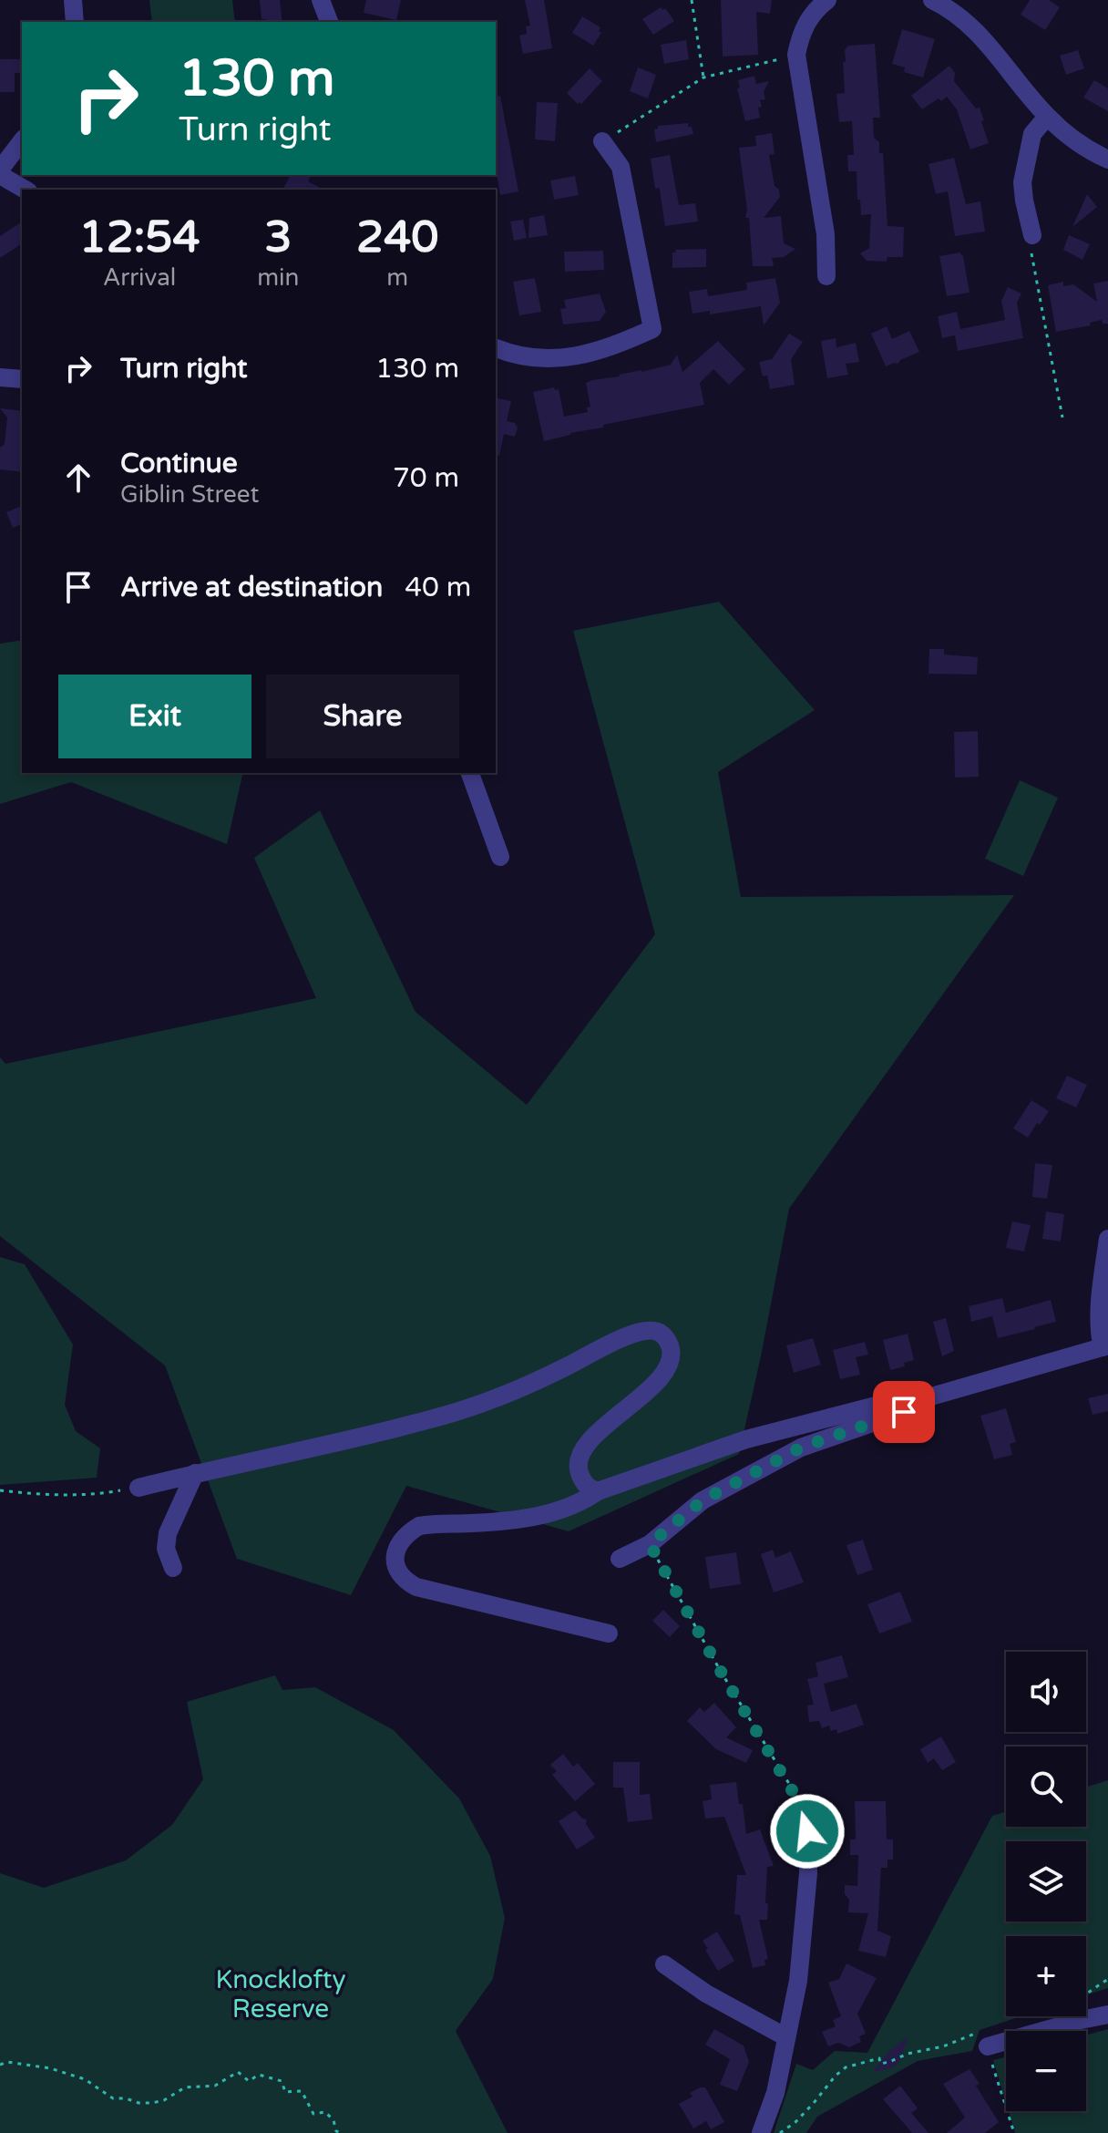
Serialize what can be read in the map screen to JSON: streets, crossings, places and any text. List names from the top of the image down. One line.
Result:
{"parks":["Knocklofty Reserve"],"page":{"turn":["130 m","Turn right"],"eta":["12:54","Arrival","3","min","240","m"],"list":[{"name":"Turn right","value":"130 m"},{"name":"Continue","note":"Giblin Street","value":"70 m"},{"name":"Arrive at destination","value":"40 m"}],"buttons":["Exit","Share"],"map_buttons":["+","−"]}}
